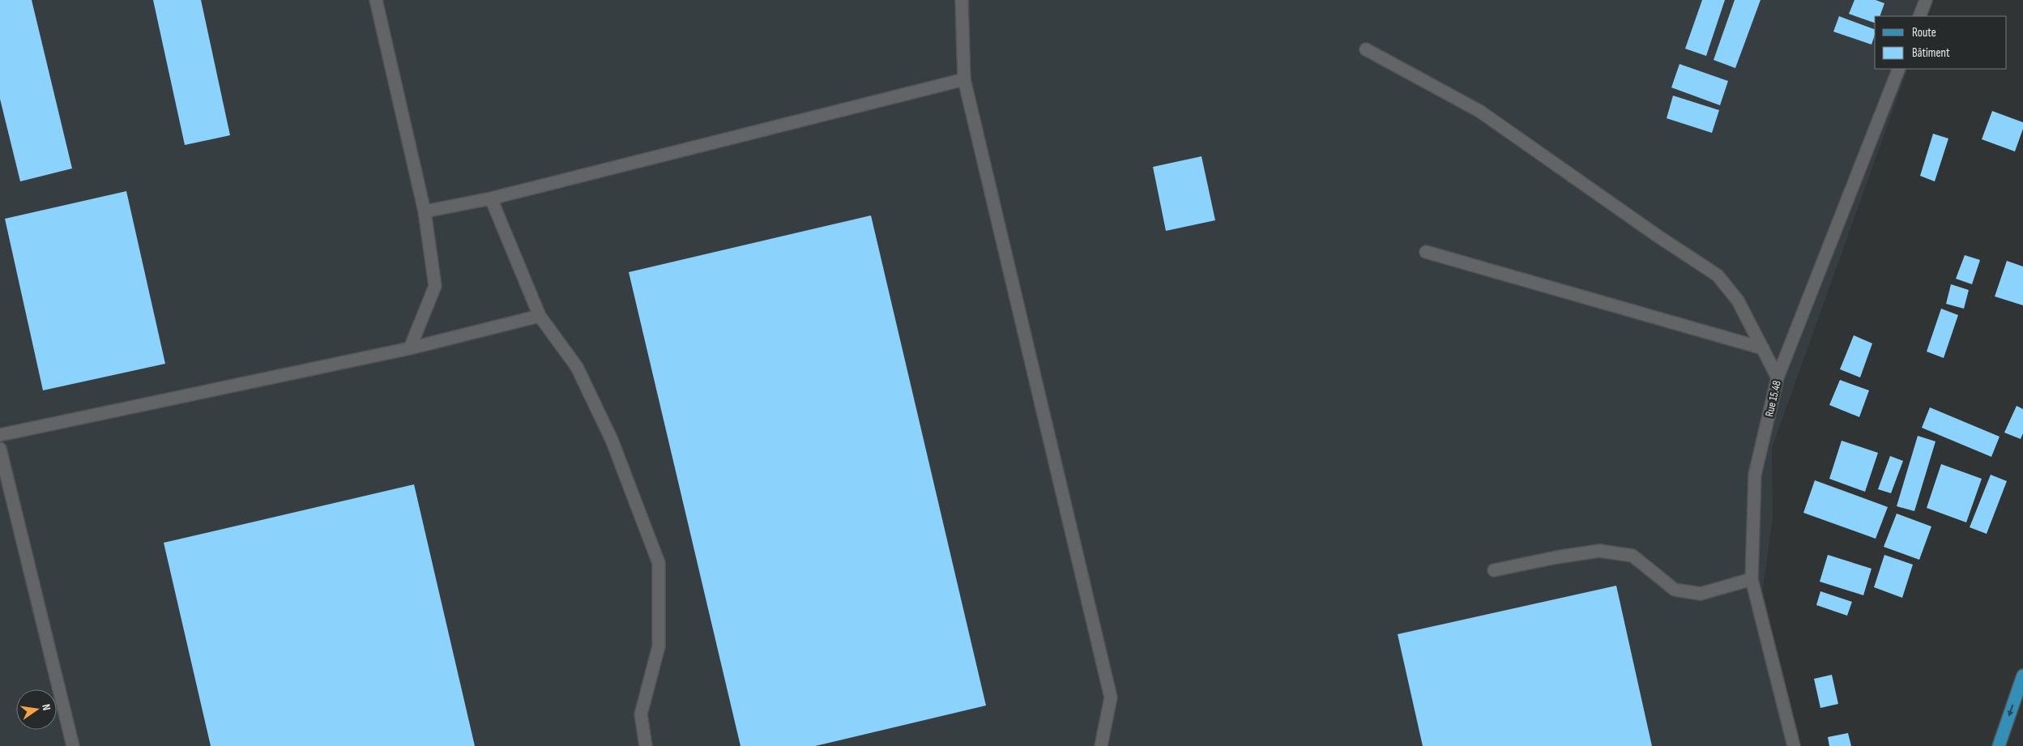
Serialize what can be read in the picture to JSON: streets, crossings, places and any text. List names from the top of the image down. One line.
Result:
{"streets":{"street":["Rue 15.48"]},"legend":["Route","Bâtiment"],"north":"right"}
